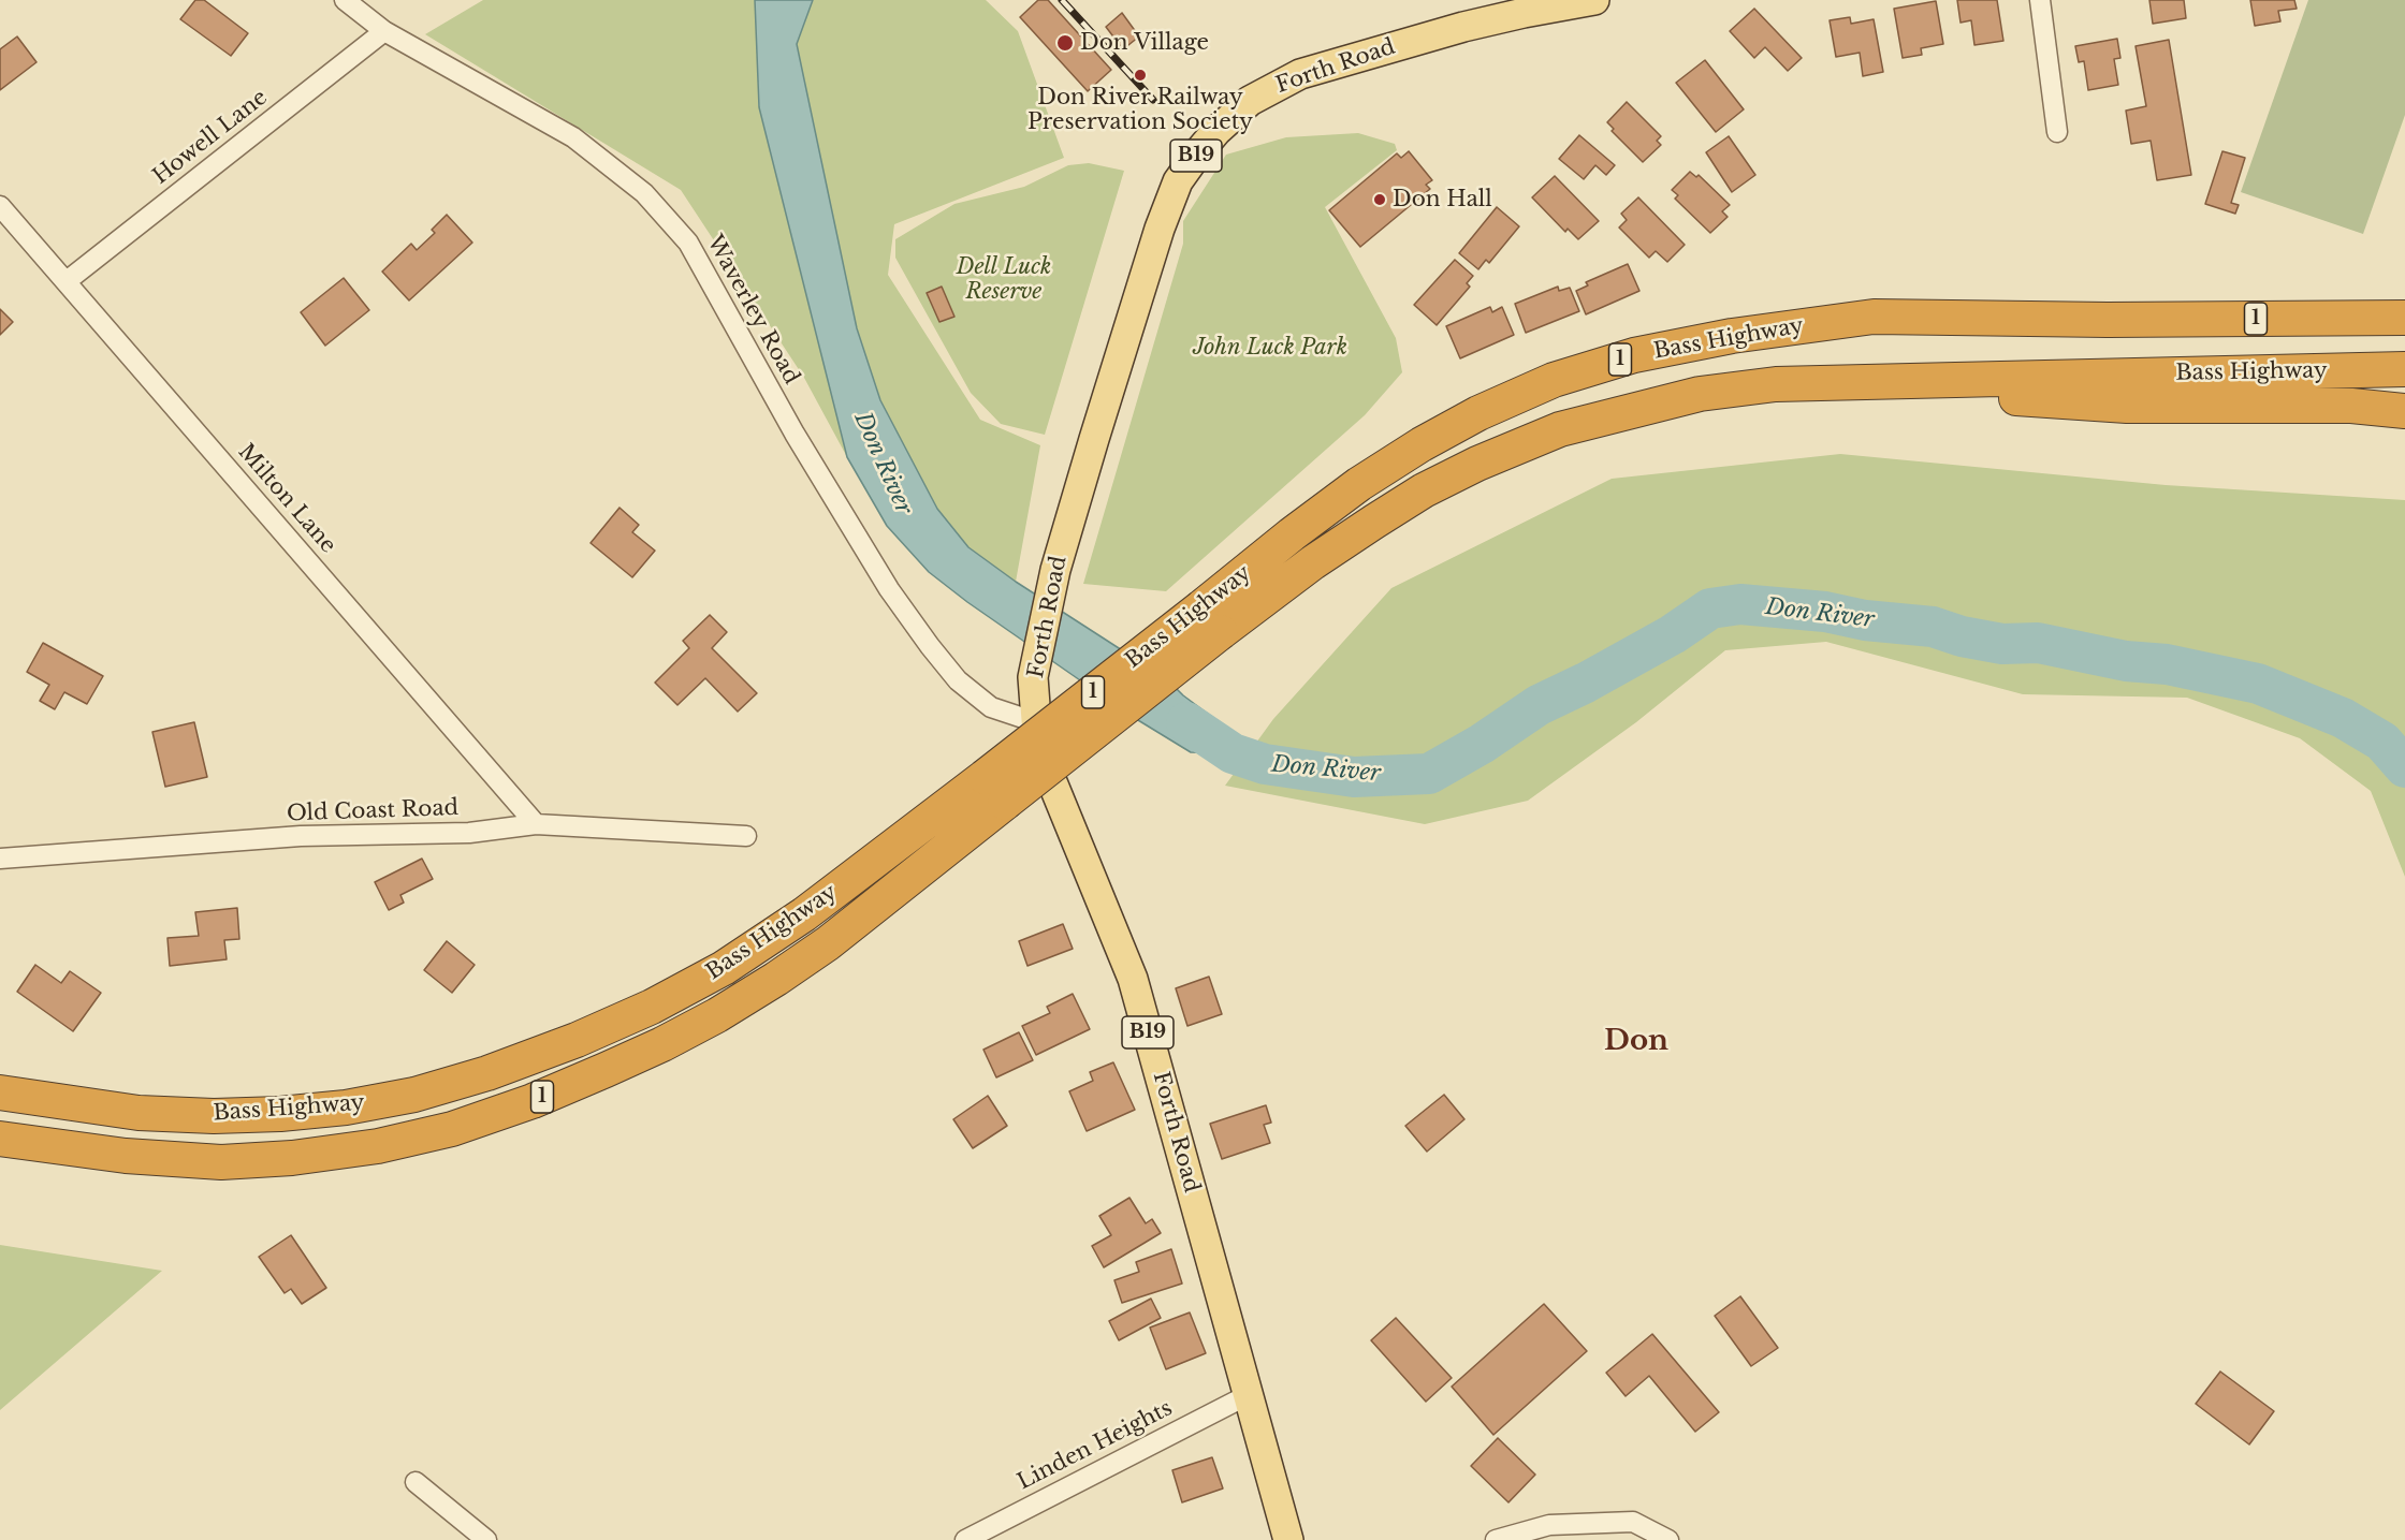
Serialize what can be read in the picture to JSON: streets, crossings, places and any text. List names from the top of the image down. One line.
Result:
{"streets":{"highway":["1","Bass Highway"],"main road":["Forth Road","B19"],"street":["Howell Lane","Waverley Road","Milton Lane","Old Coast Road","Linden Heights"]},"crossings":[["Forth Road","Waverley Road"],["Forth Road","Linden Heights"],["Howell Lane","Waverley Road"],["Howell Lane","Milton Lane"],["Milton Lane","Old Coast Road"]],"districts":["Don"],"water":["Don River"],"parks":["Dell Luck Reserve","John Luck Park"],"places":["Don Village","Don River Railway Preservation Society","Don Hall"]}
